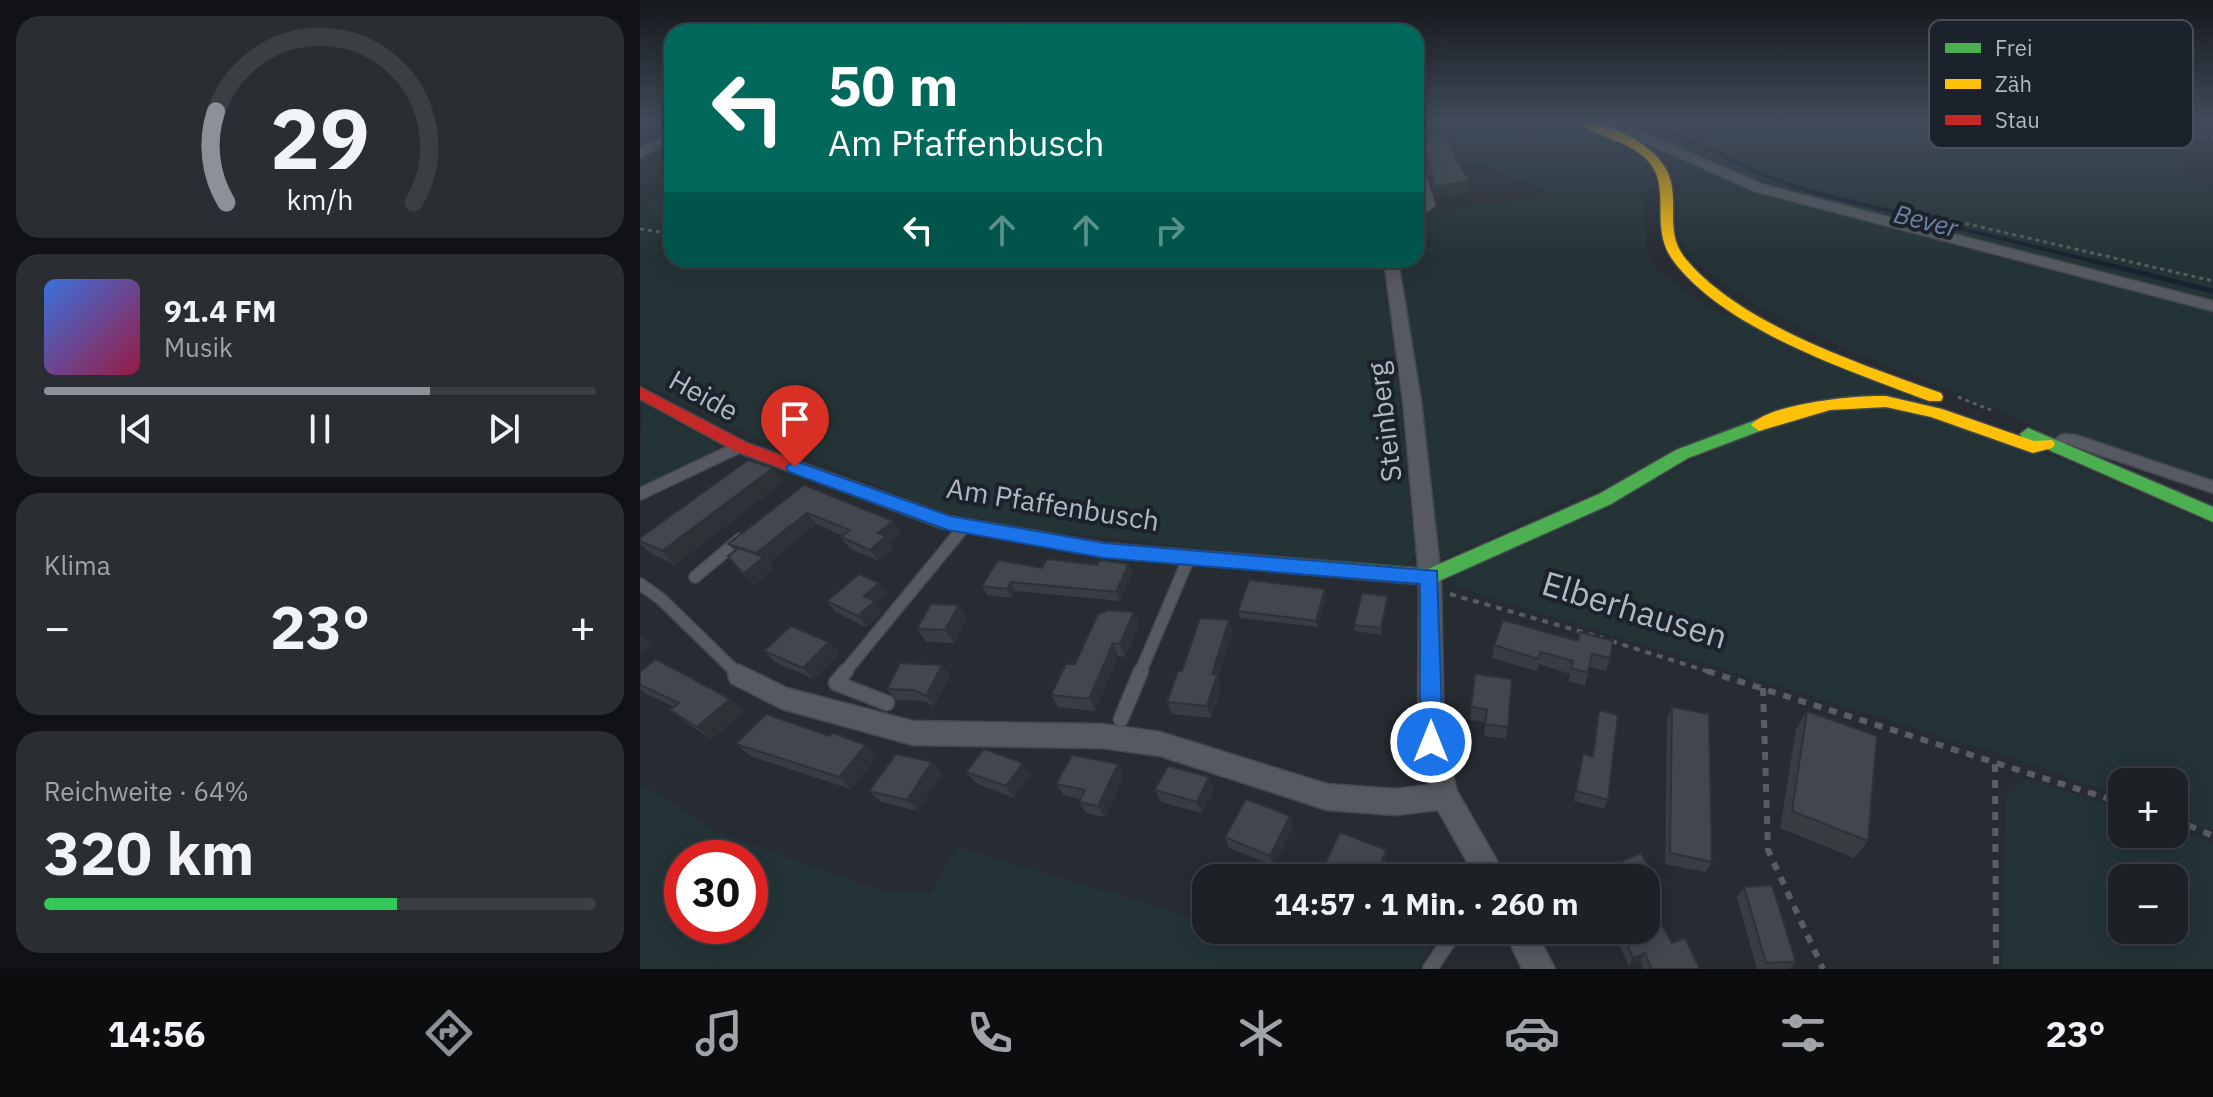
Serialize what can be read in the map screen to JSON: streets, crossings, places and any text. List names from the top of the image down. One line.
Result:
{"streets":{"street":["Heide","Steinberg","Am Pfaffenbusch"],"path":["Elberhausen"]},"crossings":[["Heide","Am Pfaffenbusch"],["Steinberg","Am Pfaffenbusch"],["Steinberg","Elberhausen"],["Am Pfaffenbusch","Elberhausen"]],"water":["Bever"],"legend":["Frei","Zäh","Stau"],"page":{"turn":["50 m","Am Pfaffenbusch"],"song":["91.4 FM","Musik"],"tile":["Klima",["Reichweite · 64%","320 km"]],"heat":["−","23°","+"],"map_buttons":["+","−"],"limit":"30","trip":"14:57 · 1 Min. · 260 m","tabs":["14:56","23°"],"gauge":["29","km/h"]}}
